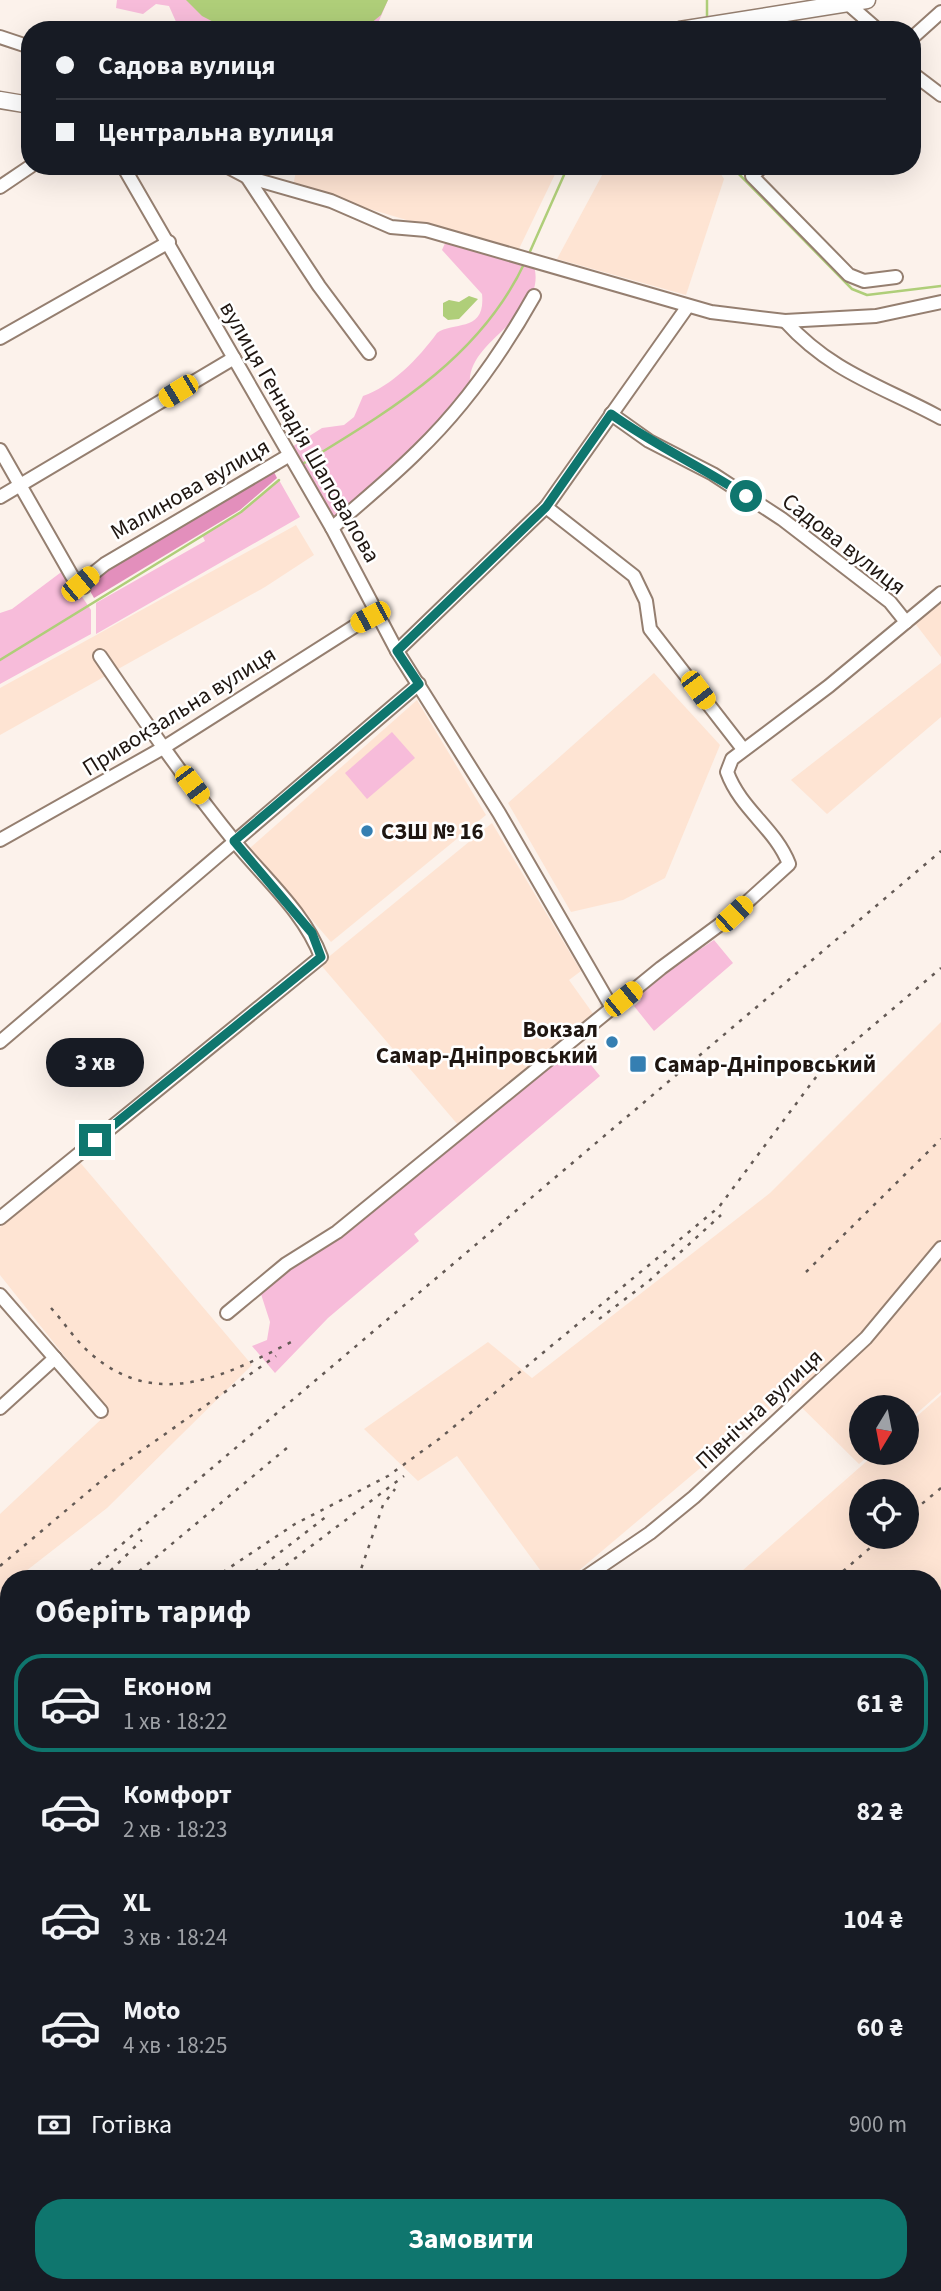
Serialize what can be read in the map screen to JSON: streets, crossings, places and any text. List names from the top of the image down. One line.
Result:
{"streets":{"street":["вулиця Геннадія Шаповалова","Малинова вулиця","Садова вулиця","Привокзальна вулиця","Північна вулиця"]},"crossings":[["вулиця Геннадія Шаповалова","Малинова вулиця"],["вулиця Геннадія Шаповалова","Привокзальна вулиця"]],"places":{"other":["СЗШ № 16","Вокзал Самар-Дніпровський"],"transit":["Самар-Дніпровський"]},"north":"bottom","page":{"banner":["Садова вулиця","Центральна вулиця"],"bubble":"3 хв","heading":"Оберіть тариф","list":[{"name":"Економ","note":"1 хв · 18:22","value":"61 ₴"},{"name":"Комфорт","note":"2 хв · 18:23","value":"82 ₴"},{"name":"XL","note":"3 хв · 18:24","value":"104 ₴"},{"name":"Moto","note":"4 хв · 18:25","value":"60 ₴"}],"pay":["Готівка","900 m"],"buttons":"Замовити"}}
